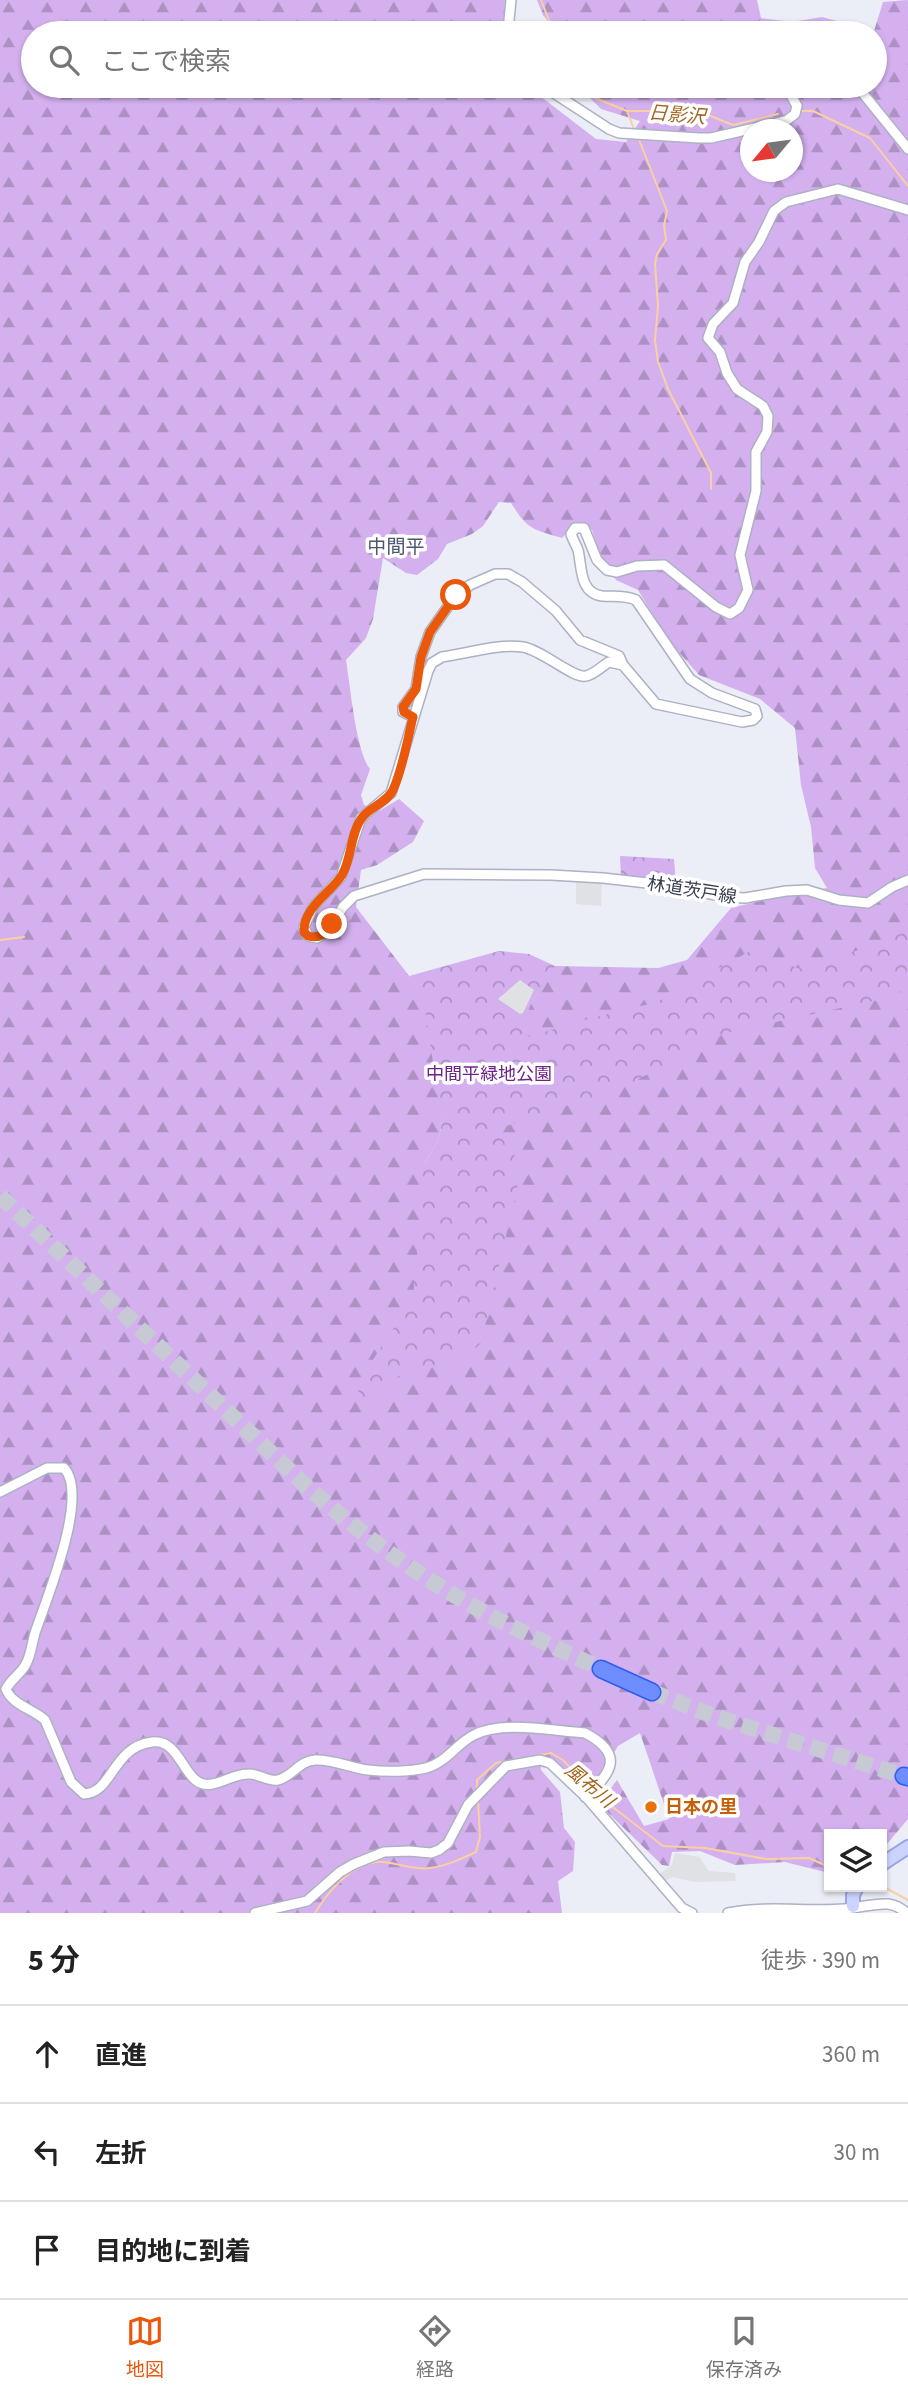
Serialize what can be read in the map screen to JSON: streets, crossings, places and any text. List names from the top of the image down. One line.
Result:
{"streets":{"street":["林道茨戸線"]},"districts":["中間平"],"water":["日影沢","風布川"],"parks":["中間平緑地公園"],"places":["日本の里"],"north":"bottom left","page":{"search":"ここで検索","heading":["5 分","徒歩 · 390 m"],"list":[["直進","360 m"],["左折","30 m"],"目的地に到着"],"nav":["地図","経路","保存済み"]}}
